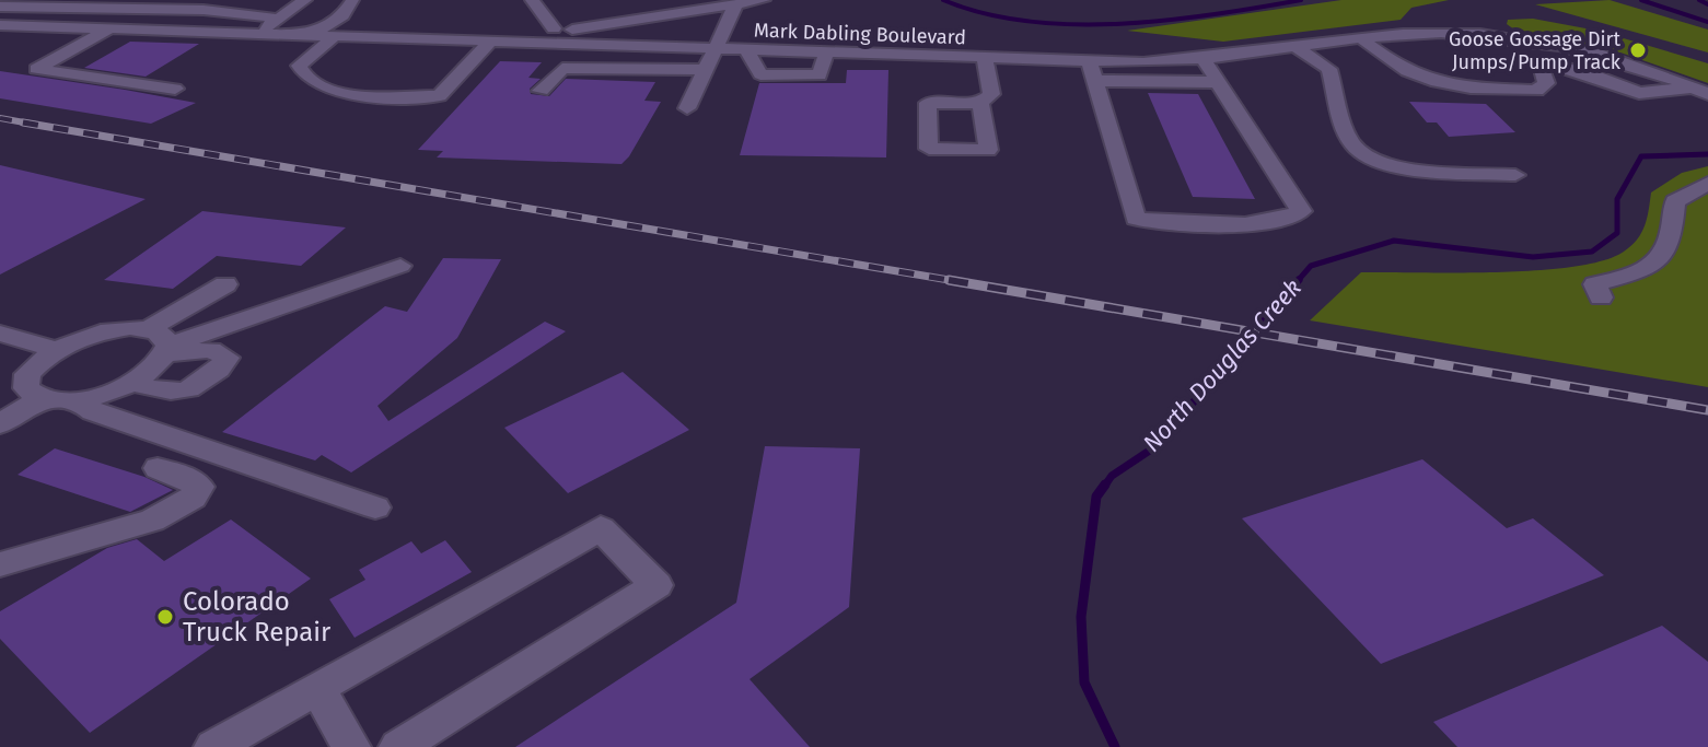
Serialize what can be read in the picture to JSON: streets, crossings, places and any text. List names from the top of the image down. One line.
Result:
{"streets":{"street":["Mark Dabling Boulevard"]},"water":["North Douglas Creek"],"places":["Goose Gossage Dirt Jumps/Pump Track","Colorado Truck Repair"]}
